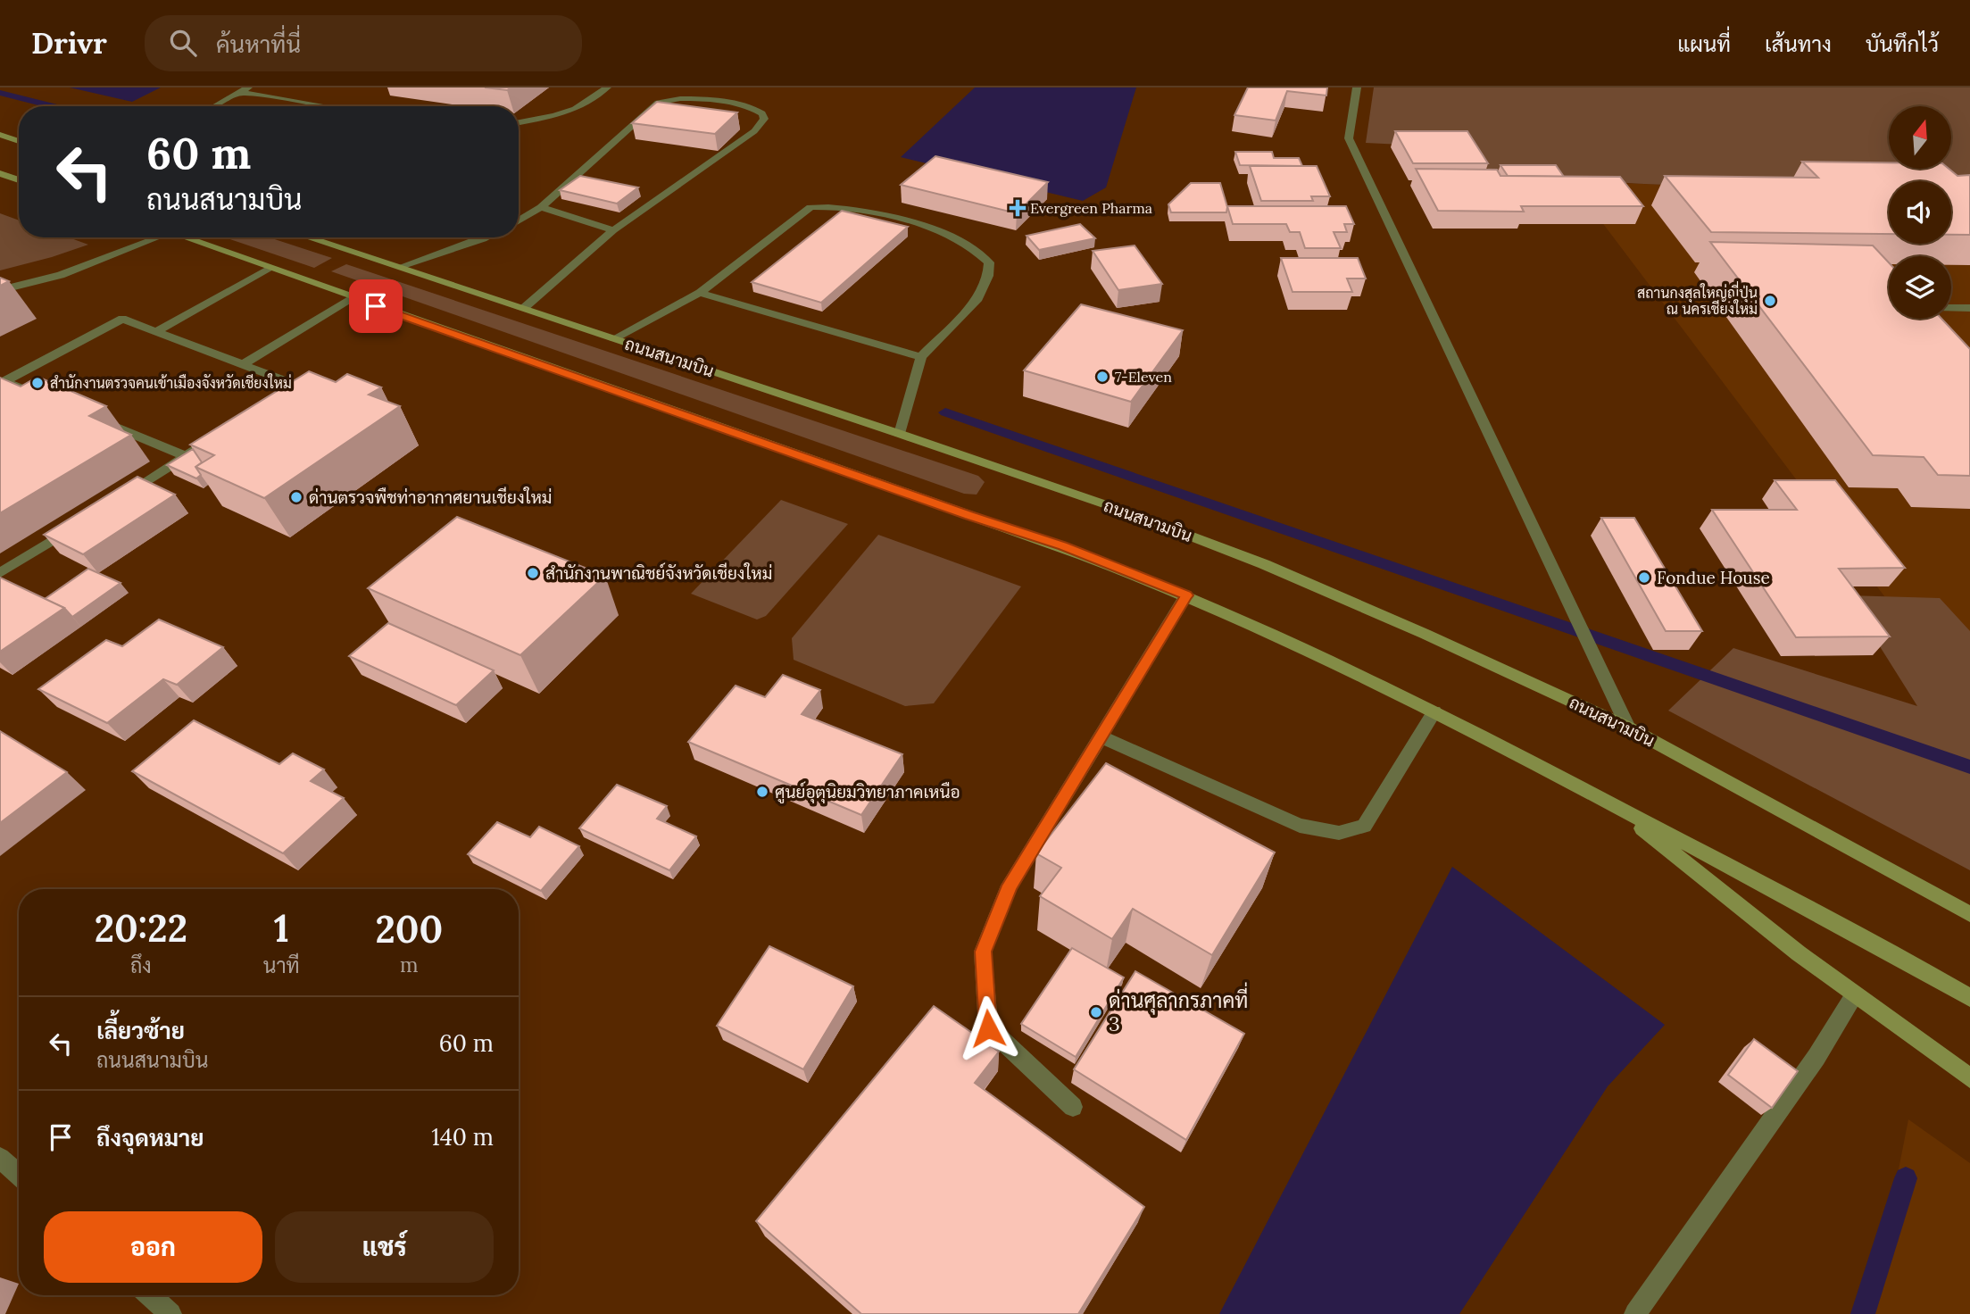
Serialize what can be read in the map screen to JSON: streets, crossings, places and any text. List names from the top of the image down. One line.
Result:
{"streets":{"main road":["ถนนสนามบิน"]},"places":{"health":["Evergreen Pharma"],"other":["สถานกงสุลใหญ่ญี่ปุ่น ณ นครเชียงใหม่","7-Eleven","สำนักงานตรวจคนเข้าเมืองจังหวัดเชียงใหม่","ด่านตรวจพืชท่าอากาศยานเชียงใหม่","สำนักงานพาณิชย์จังหวัดเชียงใหม่","Fondue House","ศูนย์อุตุนิยมวิทยาภาคเหนือ","ด่านศุลากรภาคที่ 3"]},"north":"top","page":{"header":"Drivr","search":"ค้นหาที่นี่","nav":["แผนที่","เส้นทาง","บันทึกไว้"],"turn":["60 m","ถนนสนามบิน"],"eta":["20:22","ถึง","1","นาที","200","m"],"list":[{"name":"เลี้ยวซ้าย","note":"ถนนสนามบิน","value":"60 m"},{"name":"ถึงจุดหมาย","value":"140 m"}],"buttons":["ออก","แชร์"]}}
